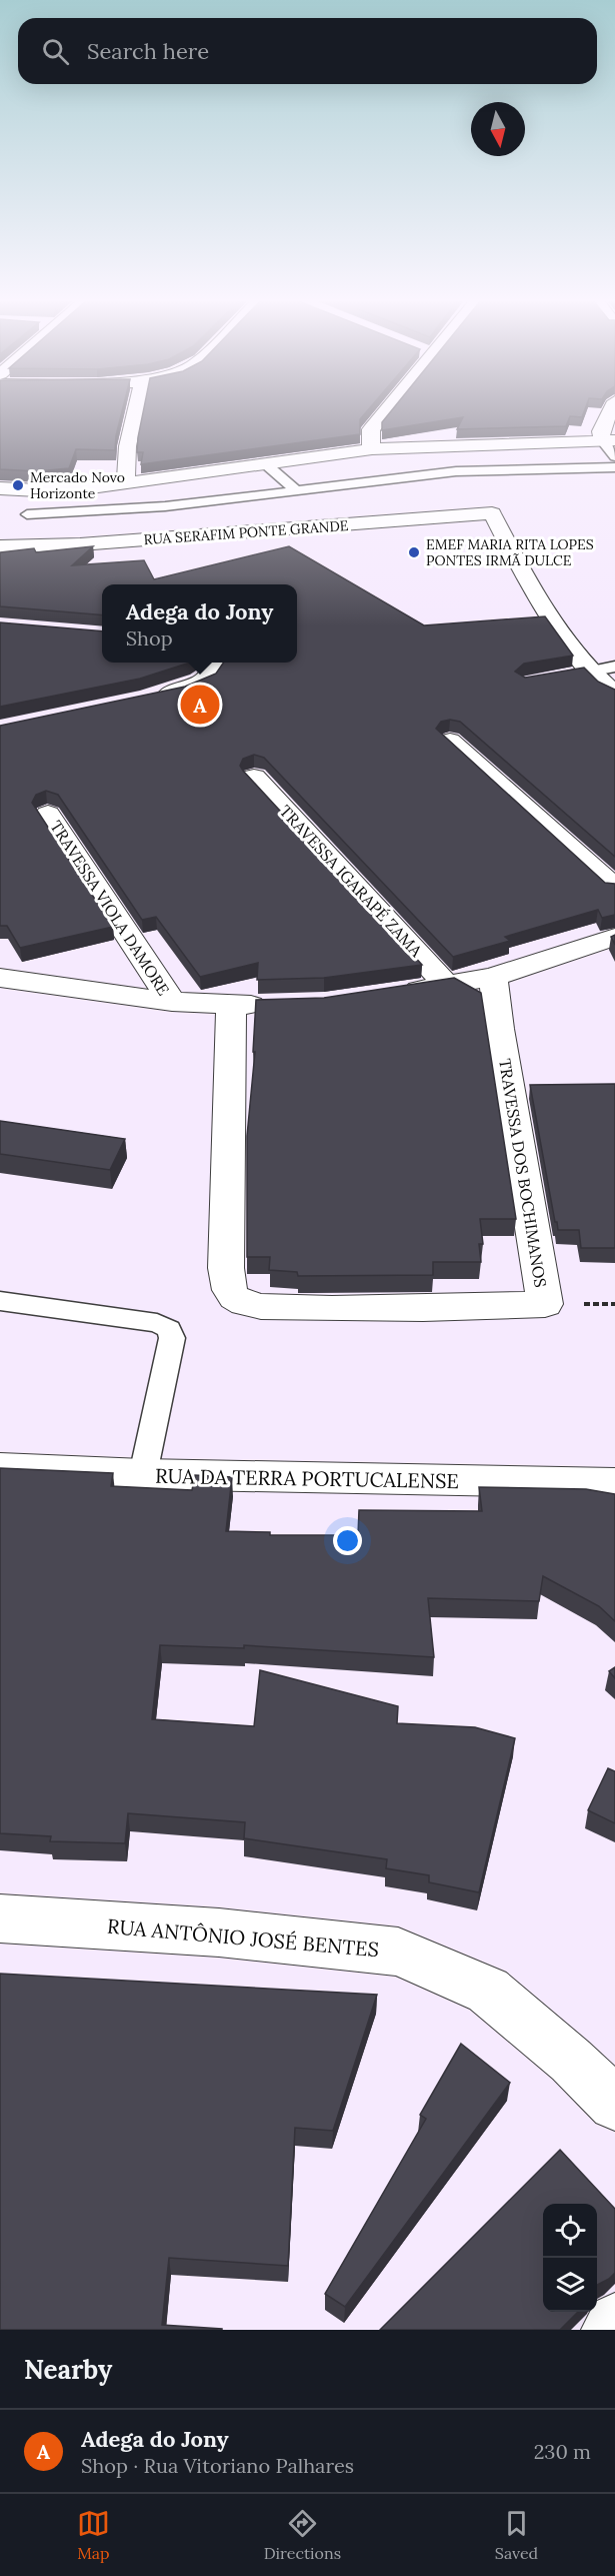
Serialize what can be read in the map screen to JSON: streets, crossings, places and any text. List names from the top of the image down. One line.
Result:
{"streets":{"street":["RUA SERAFIM PONTE GRANDE","TRAVESSA IGARAPÉ ZAMA","TRAVESSA VIOLA DAMORE","TRAVESSA DOS BOCHIMANOS","RUA DA TERRA PORTUCALENSE","RUA ANTÔNIO JOSÉ BENTES"]},"places":["Mercado Novo Horizonte","EMEF MARIA RITA LOPES PONTES IRMÃ DULCE"],"north":"bottom","page":{"search":"Search here","popup":["Adega do Jony","Shop"],"pins":"A","heading":"Nearby","list":[{"mark":"A","name":"Adega do Jony","note":"Shop · Rua Vitoriano Palhares","value":"230 m"}],"nav":["Map","Directions","Saved"]}}
